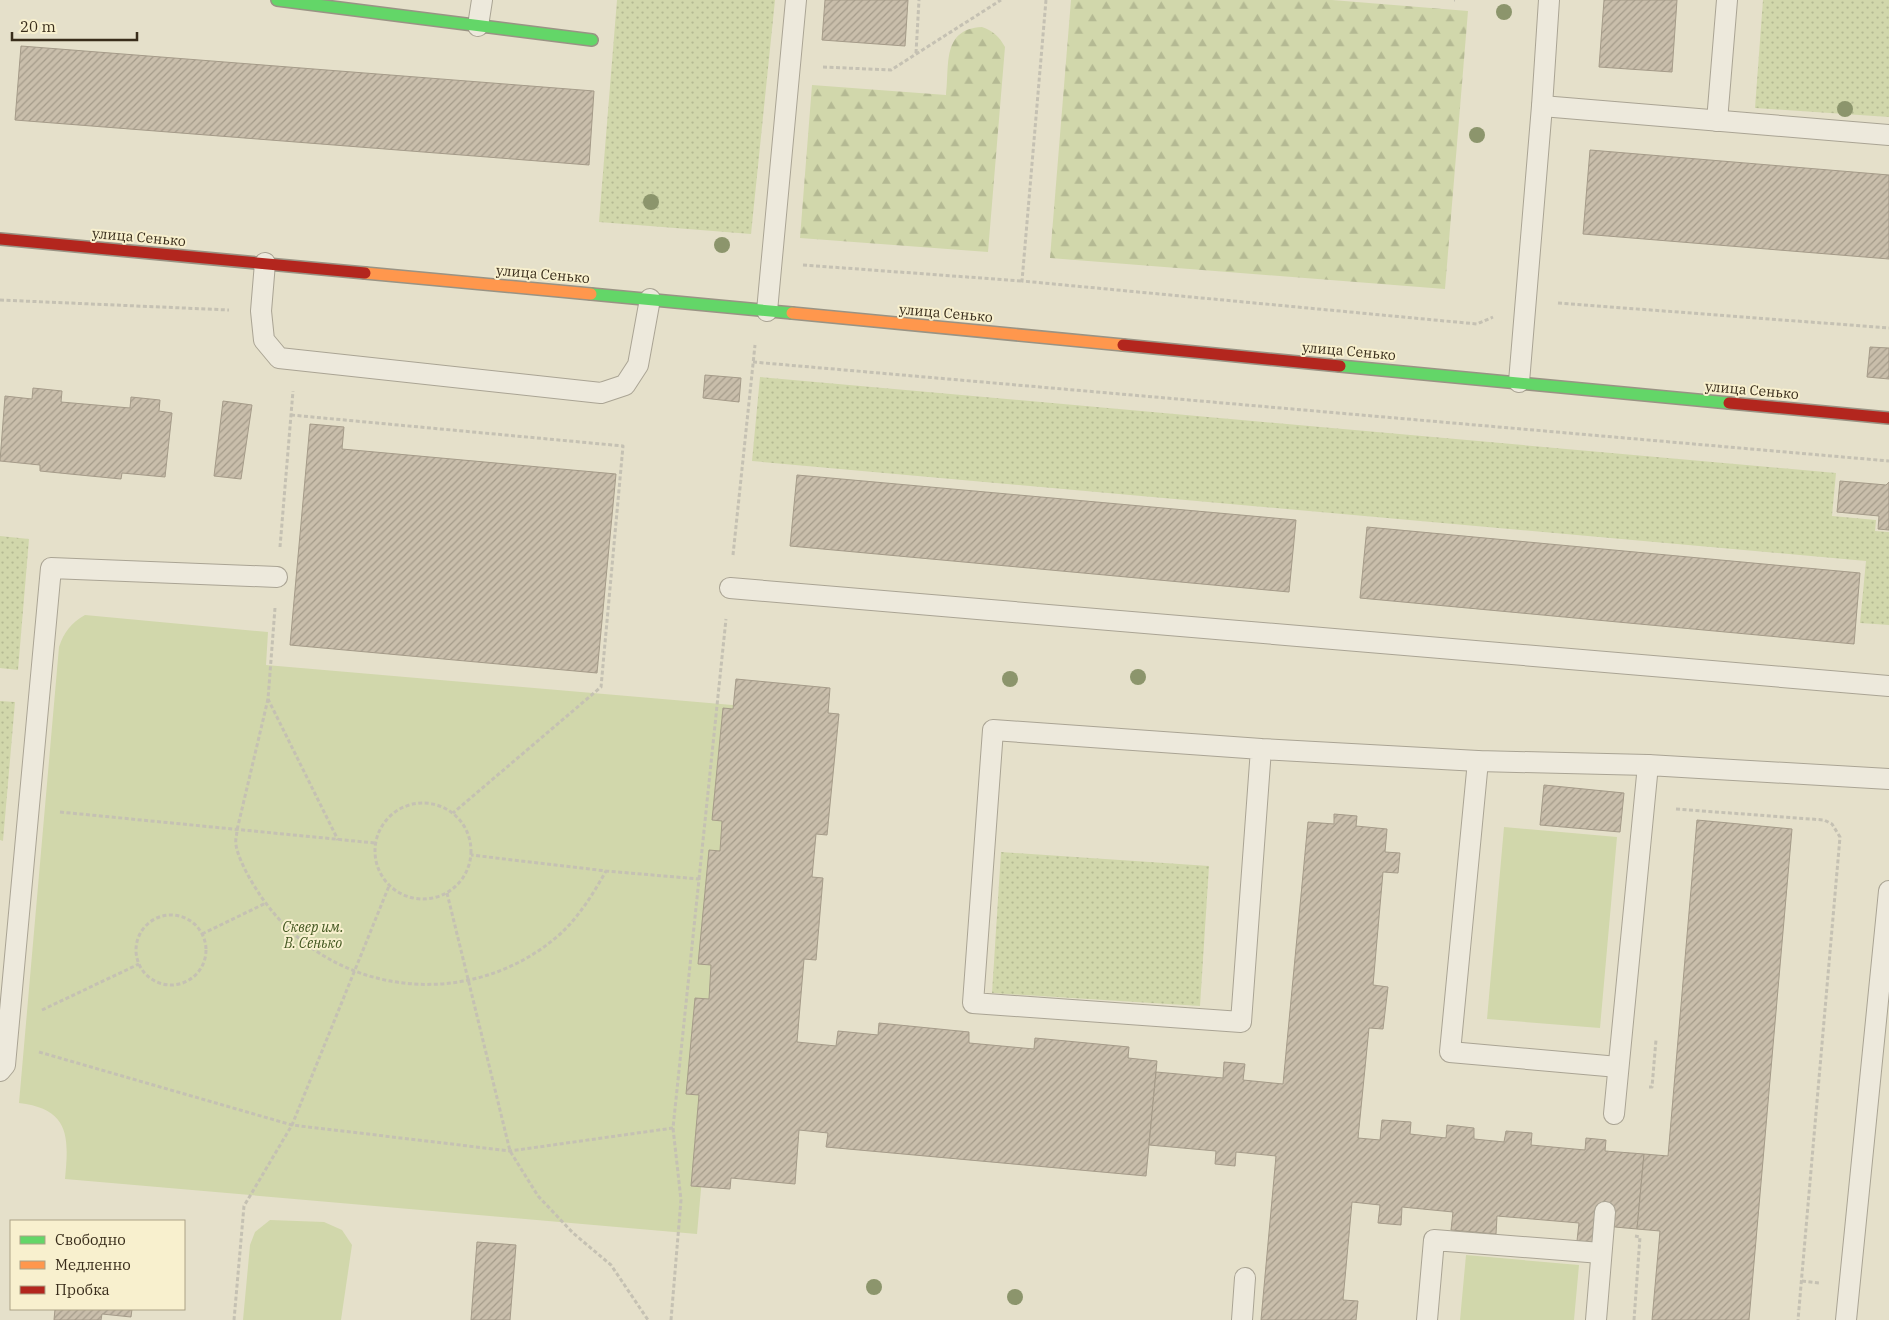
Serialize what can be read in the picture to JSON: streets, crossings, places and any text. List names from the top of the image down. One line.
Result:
{"streets":{"street":["улица Сенько"]},"parks":["Сквер им. В. Сенько"],"legend":["Свободно","Медленно","Пробка"],"scale_bar":"20 m"}
